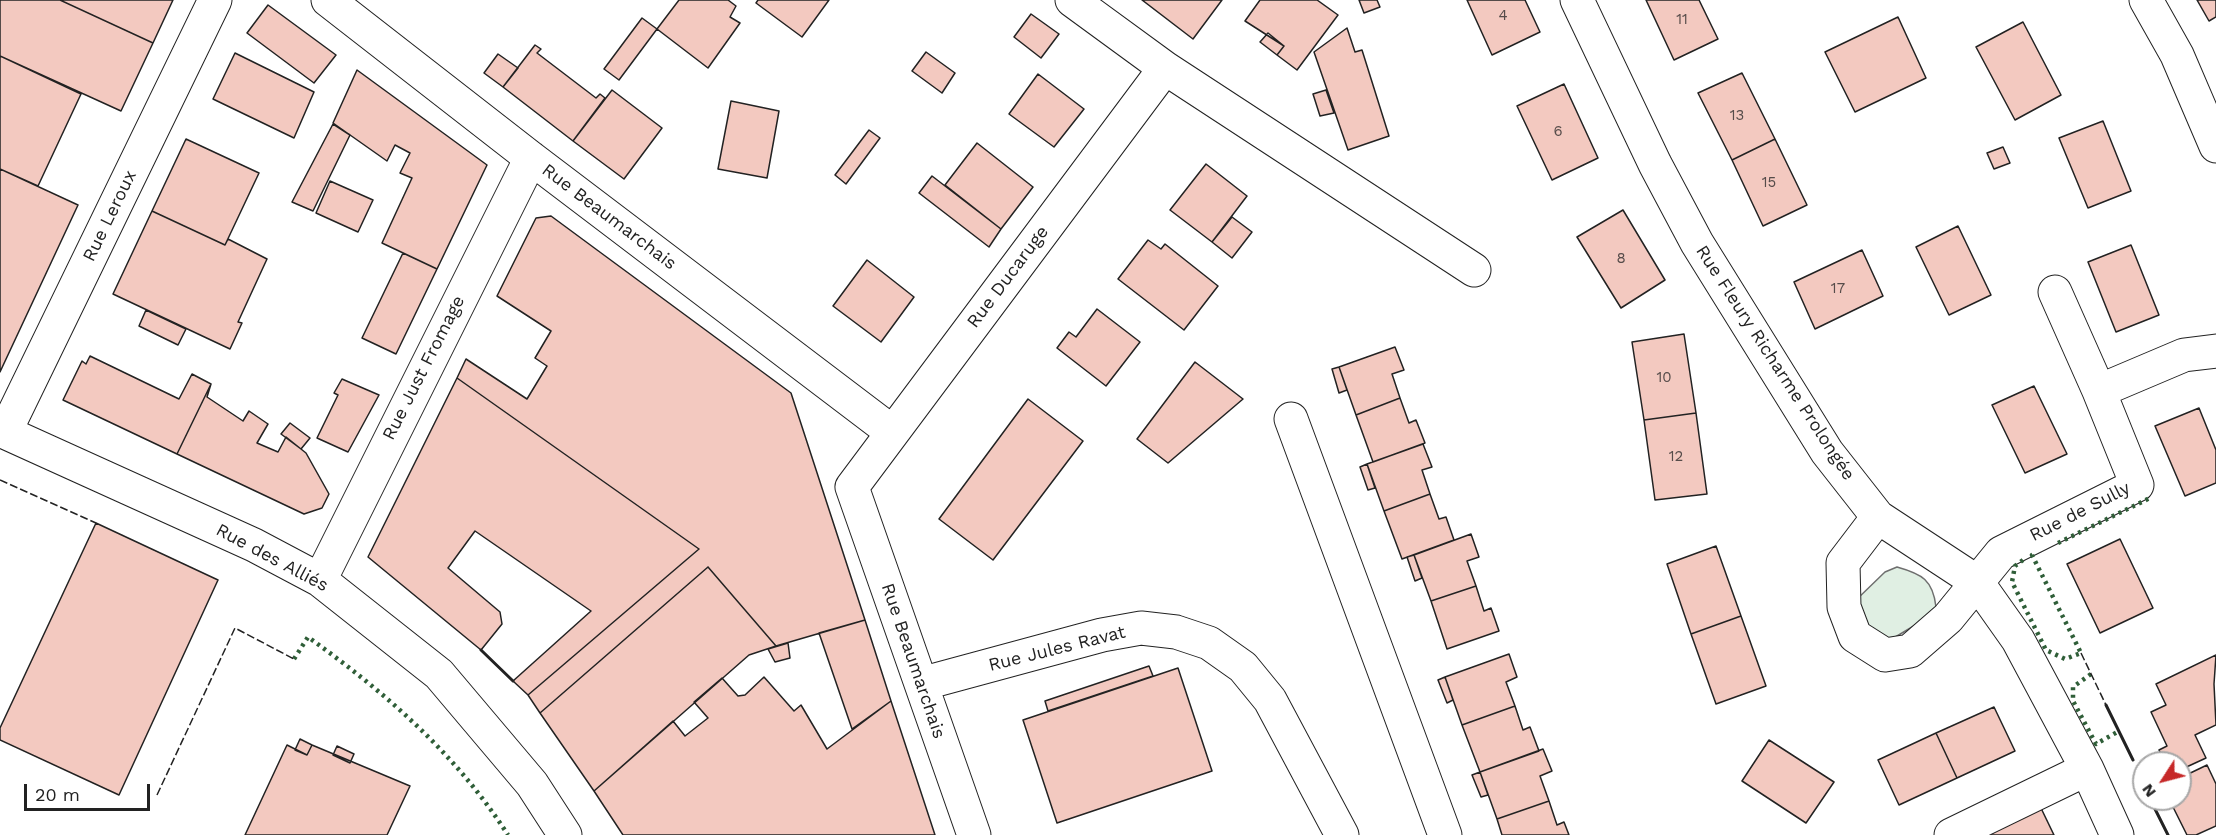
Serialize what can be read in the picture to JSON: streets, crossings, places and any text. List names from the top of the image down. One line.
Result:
{"streets":{"street":["Rue Leroux","Rue Beaumarchais","Rue Ducaruge","Rue Fleury Richarme Prolongée","Rue Just Fromage","Rue de Sully","Rue des Alliés","Rue Jules Ravat"]},"crossings":[["Rue Leroux","Rue des Alliés"],["Rue Beaumarchais","Rue Ducaruge"],["Rue Beaumarchais","Rue Just Fromage"],["Rue Beaumarchais","Rue Jules Ravat"],["Rue Fleury Richarme Prolongée","Rue de Sully"],["Rue Just Fromage","Rue des Alliés"]],"house_numbers":["4","11","13","6","15","8","17","10","12"],"scale_bar":"20 m","north":"bottom left"}
